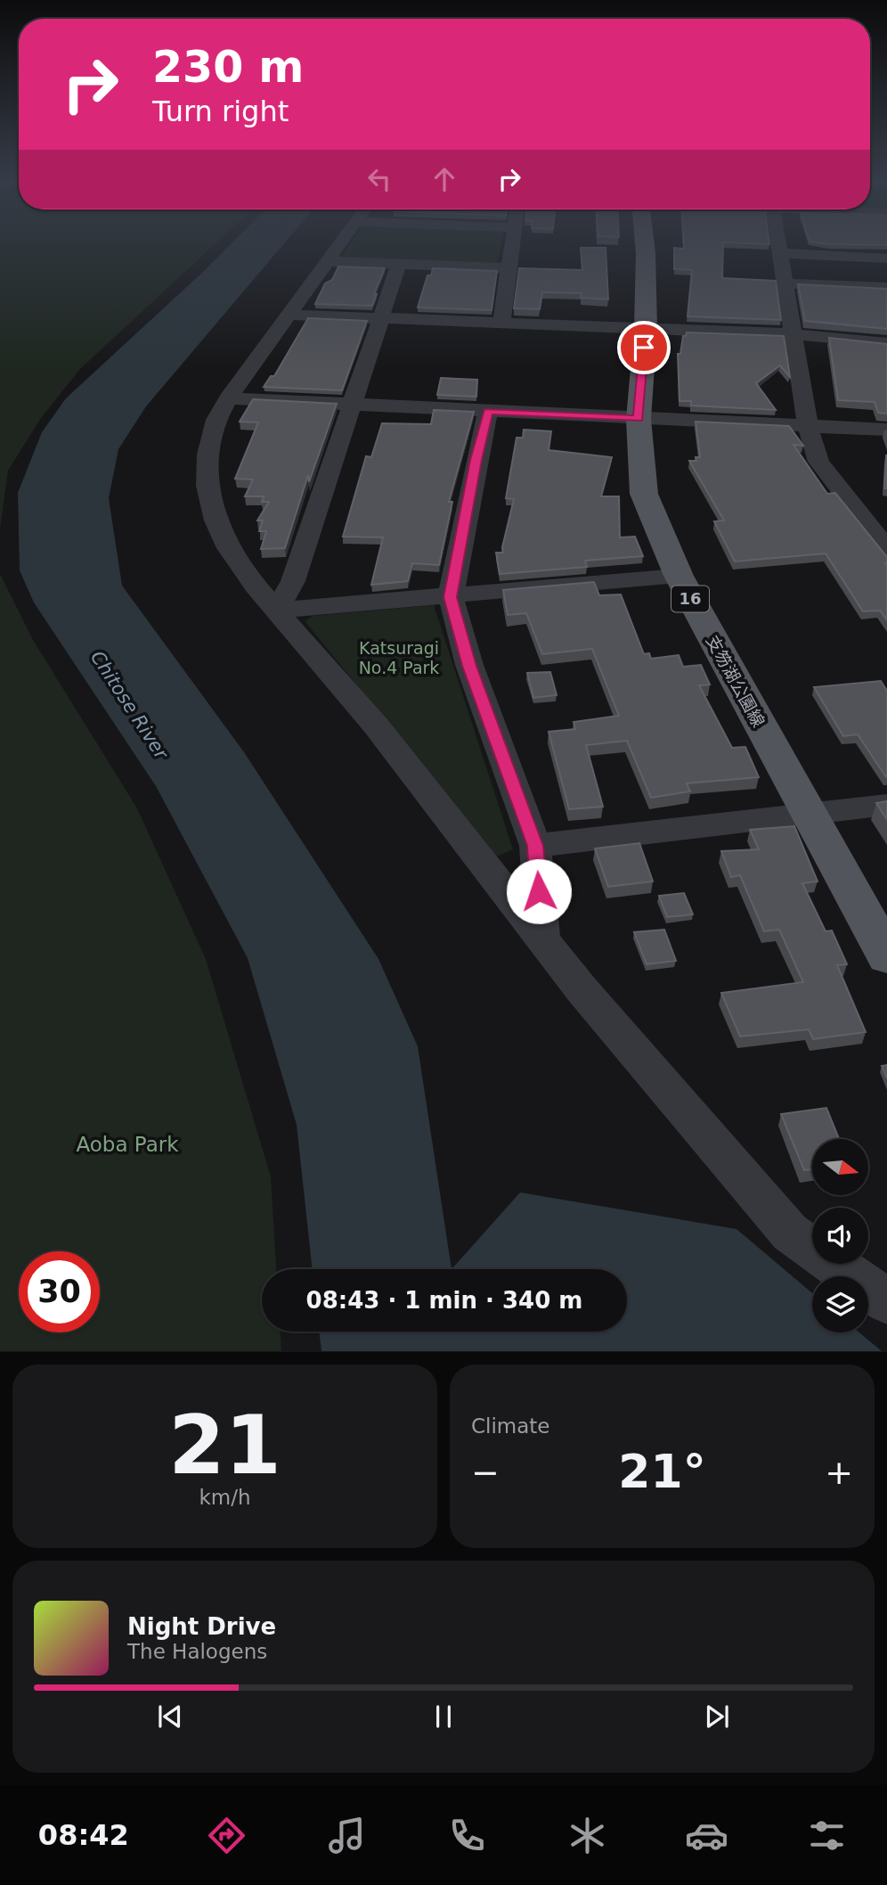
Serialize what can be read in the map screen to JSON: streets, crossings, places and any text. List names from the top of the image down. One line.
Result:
{"streets":{"main road":["16","支笏湖公園線"]},"water":["Chitose River"],"parks":["Katsuragi No.4 Park","Aoba Park"],"north":"right","page":{"turn":["230 m","Turn right"],"limit":"30","trip":"08:43 · 1 min · 340 m","tile":[["21","km/h"],"Climate"],"heat":["−","21°","+"],"song":["Night Drive","The Halogens"],"tabs":"08:42"}}
